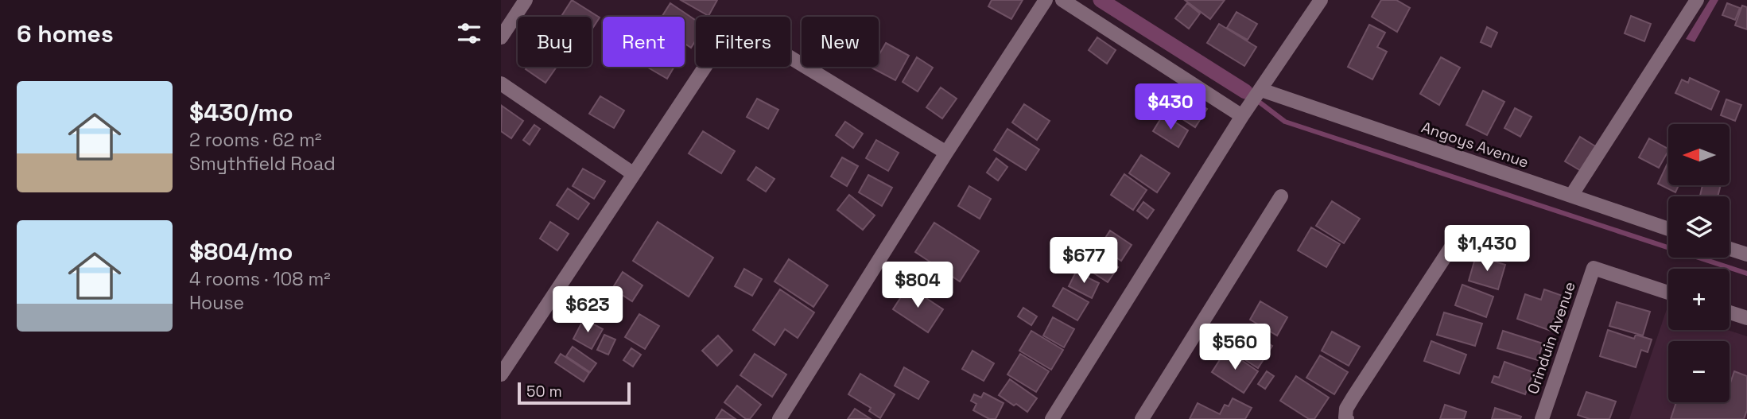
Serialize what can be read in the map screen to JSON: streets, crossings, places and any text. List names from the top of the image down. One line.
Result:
{"streets":{"street":["Angoys Avenue","Orinduin Avenue"]},"scale_bar":"50 m","north":"left","page":{"heading":"6 homes","chip":["Buy","Rent","Filters","New"],"list":[{"name":"$430/mo","note":"2 rooms · 62 m² · Smythfield Road"},{"name":"$804/mo","note":"4 rooms · 108 m² · House"}],"price":["$430","$1,430","$677","$804","$623","$560"],"map_buttons":["+","−"],"scale":"50 m"}}
